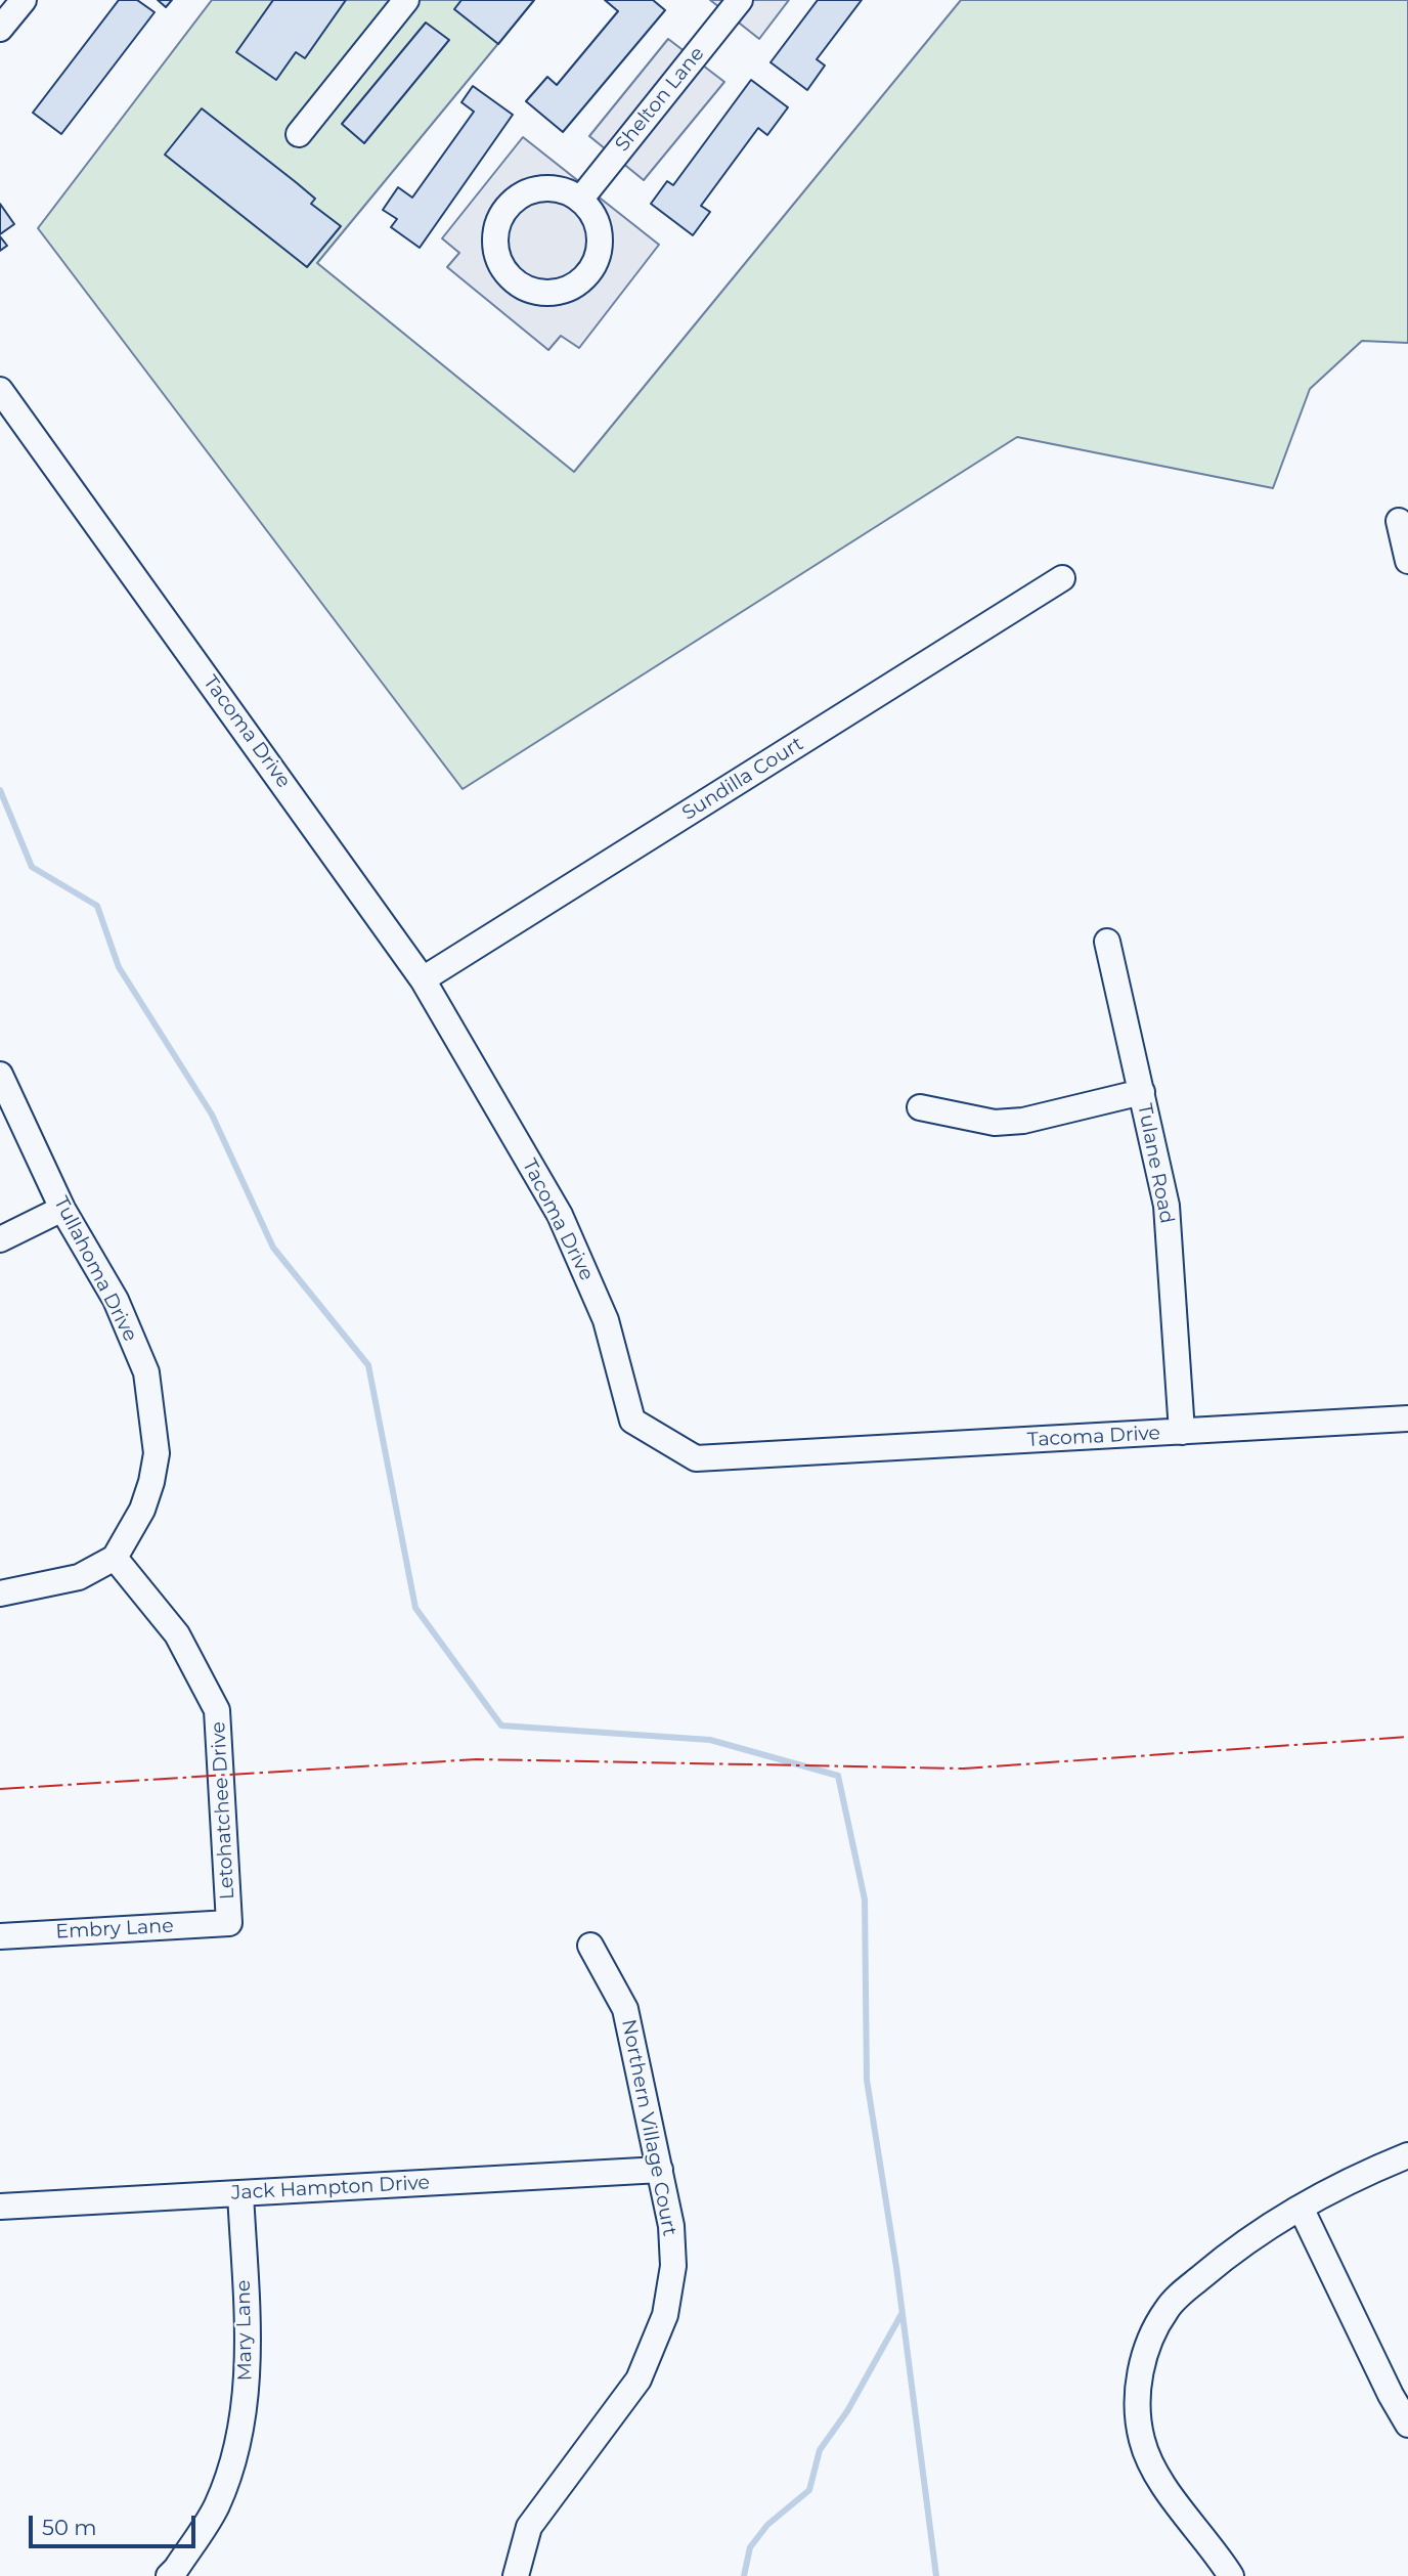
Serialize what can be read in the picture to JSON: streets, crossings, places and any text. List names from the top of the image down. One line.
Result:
{"streets":{"street":["Shelton Lane","Tacoma Drive","Sundilla Court","Tulane Road","Tullahoma Drive","Letohatchee Drive","Embry Lane","Northern Village Court","Jack Hampton Drive","Mary Lane"]},"crossings":[["Tacoma Drive","Sundilla Court"],["Tacoma Drive","Tulane Road"],["Tullahoma Drive","Letohatchee Drive"],["Letohatchee Drive","Embry Lane"],["Northern Village Court","Jack Hampton Drive"],["Jack Hampton Drive","Mary Lane"]],"scale_bar":"50 m"}
